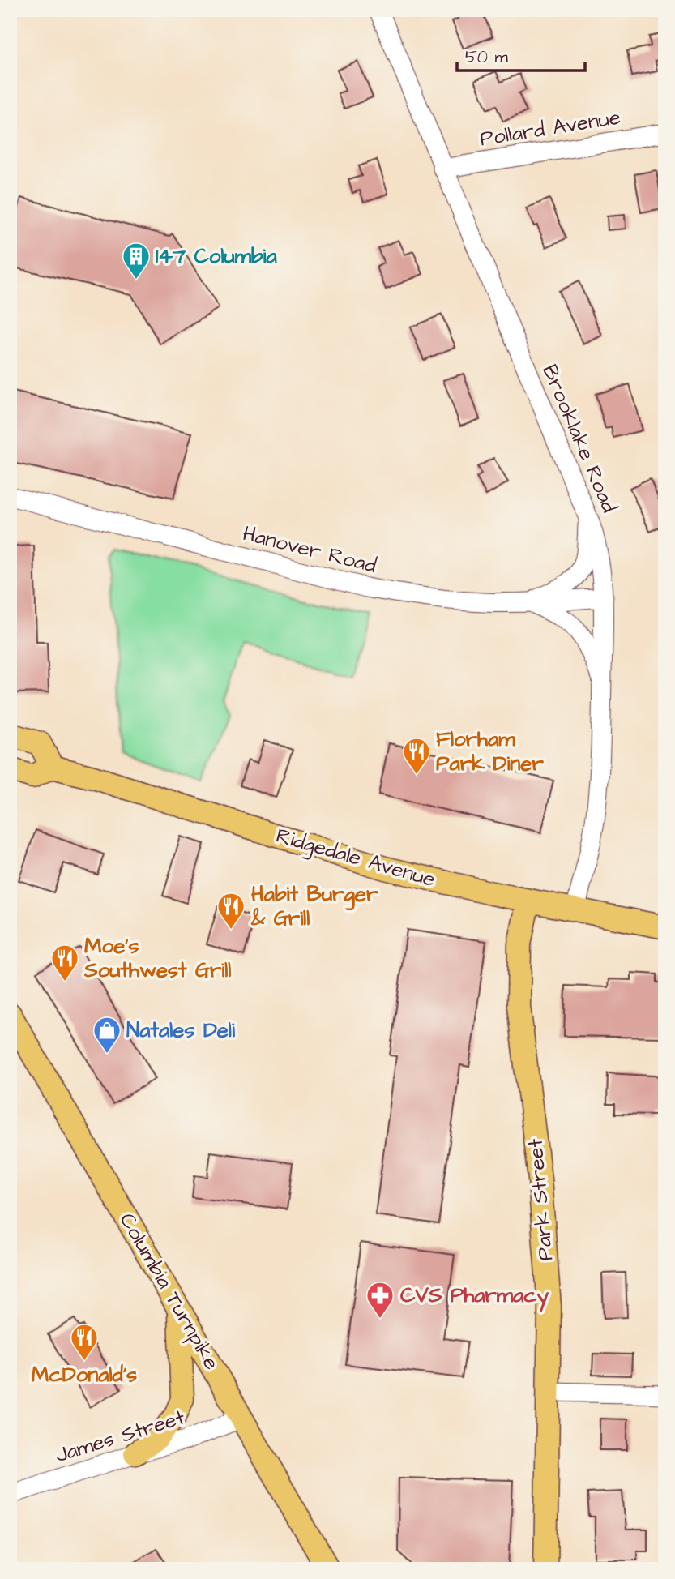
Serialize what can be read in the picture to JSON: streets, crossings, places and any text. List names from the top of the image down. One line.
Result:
{"streets":{"main road":["Ridgedale Avenue","Park Street","Columbia Turnpike"],"street":["Pollard Avenue","Brooklake Road","Hanover Road","James Street"]},"crossings":[["Pollard Avenue","Brooklake Road"],["Brooklake Road","Hanover Road"],["Brooklake Road","Ridgedale Avenue"],["Ridgedale Avenue","Park Street"],["Columbia Turnpike","James Street"]],"places":{"building":["147 Columbia"],"restaurant":["Florham Park Diner","Habit Burger & Grill","Moe's Southwest Grill","McDonald's"],"shop":["Natales Deli"],"pharmacy":["CVS Pharmacy"]},"scale_bar":"50 m"}
